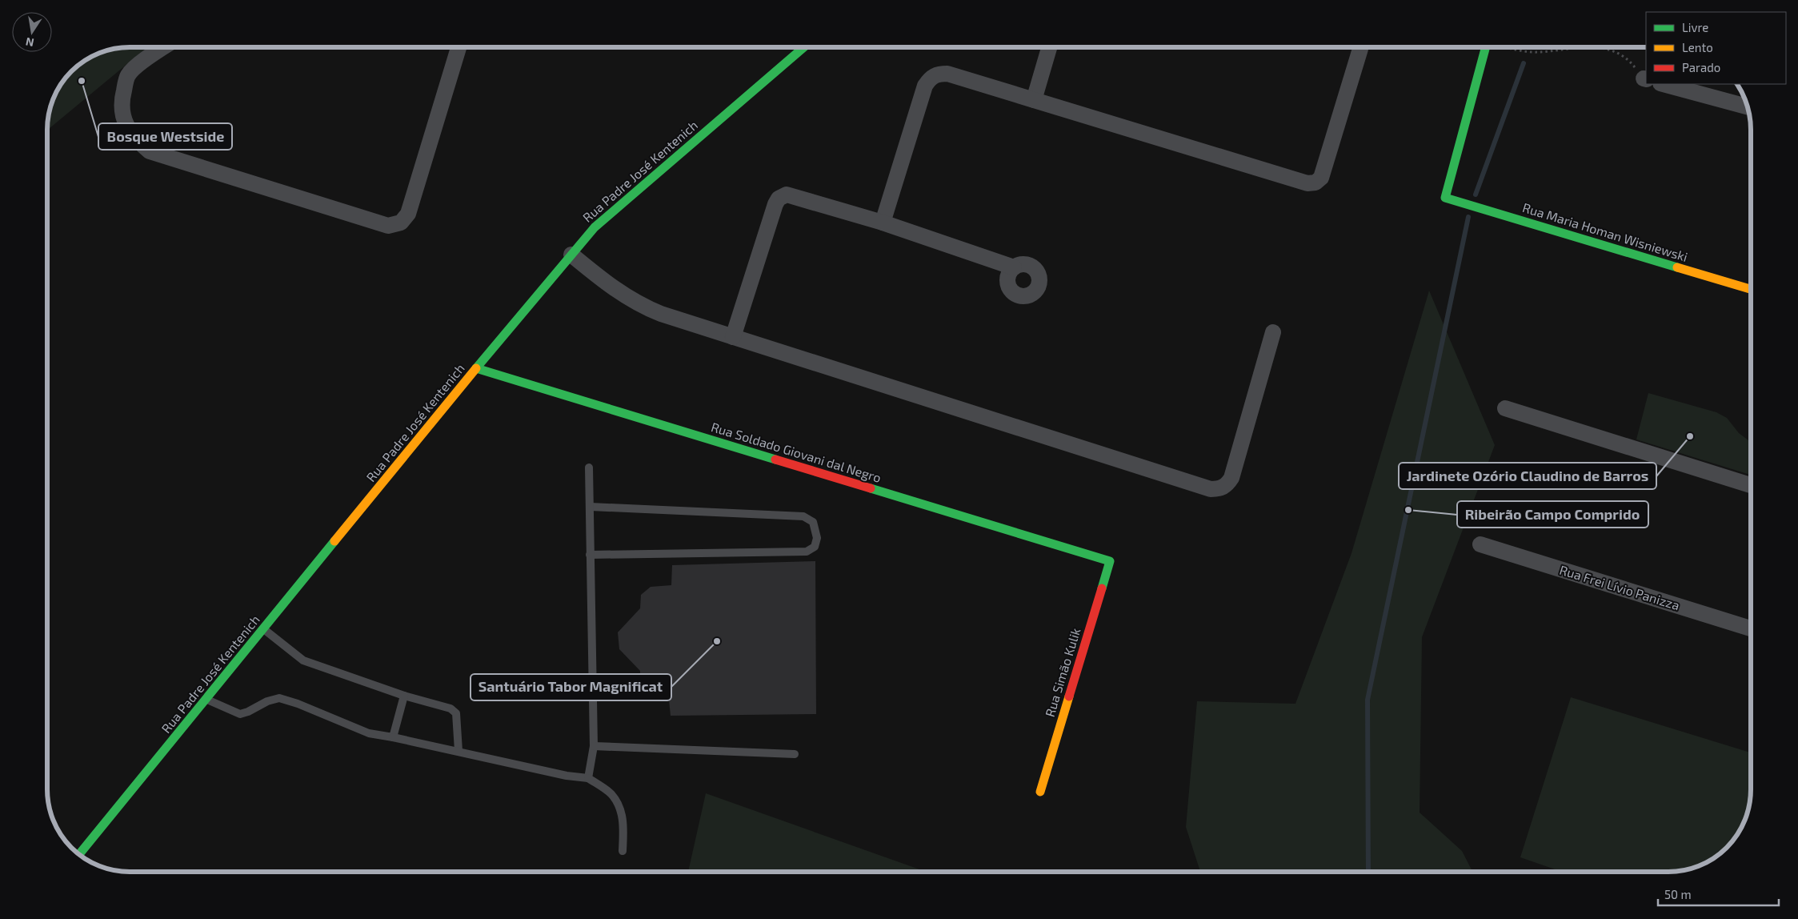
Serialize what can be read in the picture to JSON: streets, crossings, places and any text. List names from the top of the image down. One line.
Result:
{"streets":{"street":["Rua Padre José Kentenich","Rua Maria Homan Wisniewski","Rua Soldado Giovani dal Negro","Rua Frei Lívio Panizza","Rua Simão Kulik"]},"crossings":[["Rua Padre José Kentenich","Rua Soldado Giovani dal Negro"],["Rua Soldado Giovani dal Negro","Rua Simão Kulik"]],"places":["Bosque Westside","Jardinete Ozório Claudino de Barros","Ribeirão Campo Comprido","Santuário Tabor Magnificat"],"legend":["Livre","Lento","Parado"],"scale_bar":"50 m","north":"bottom"}
